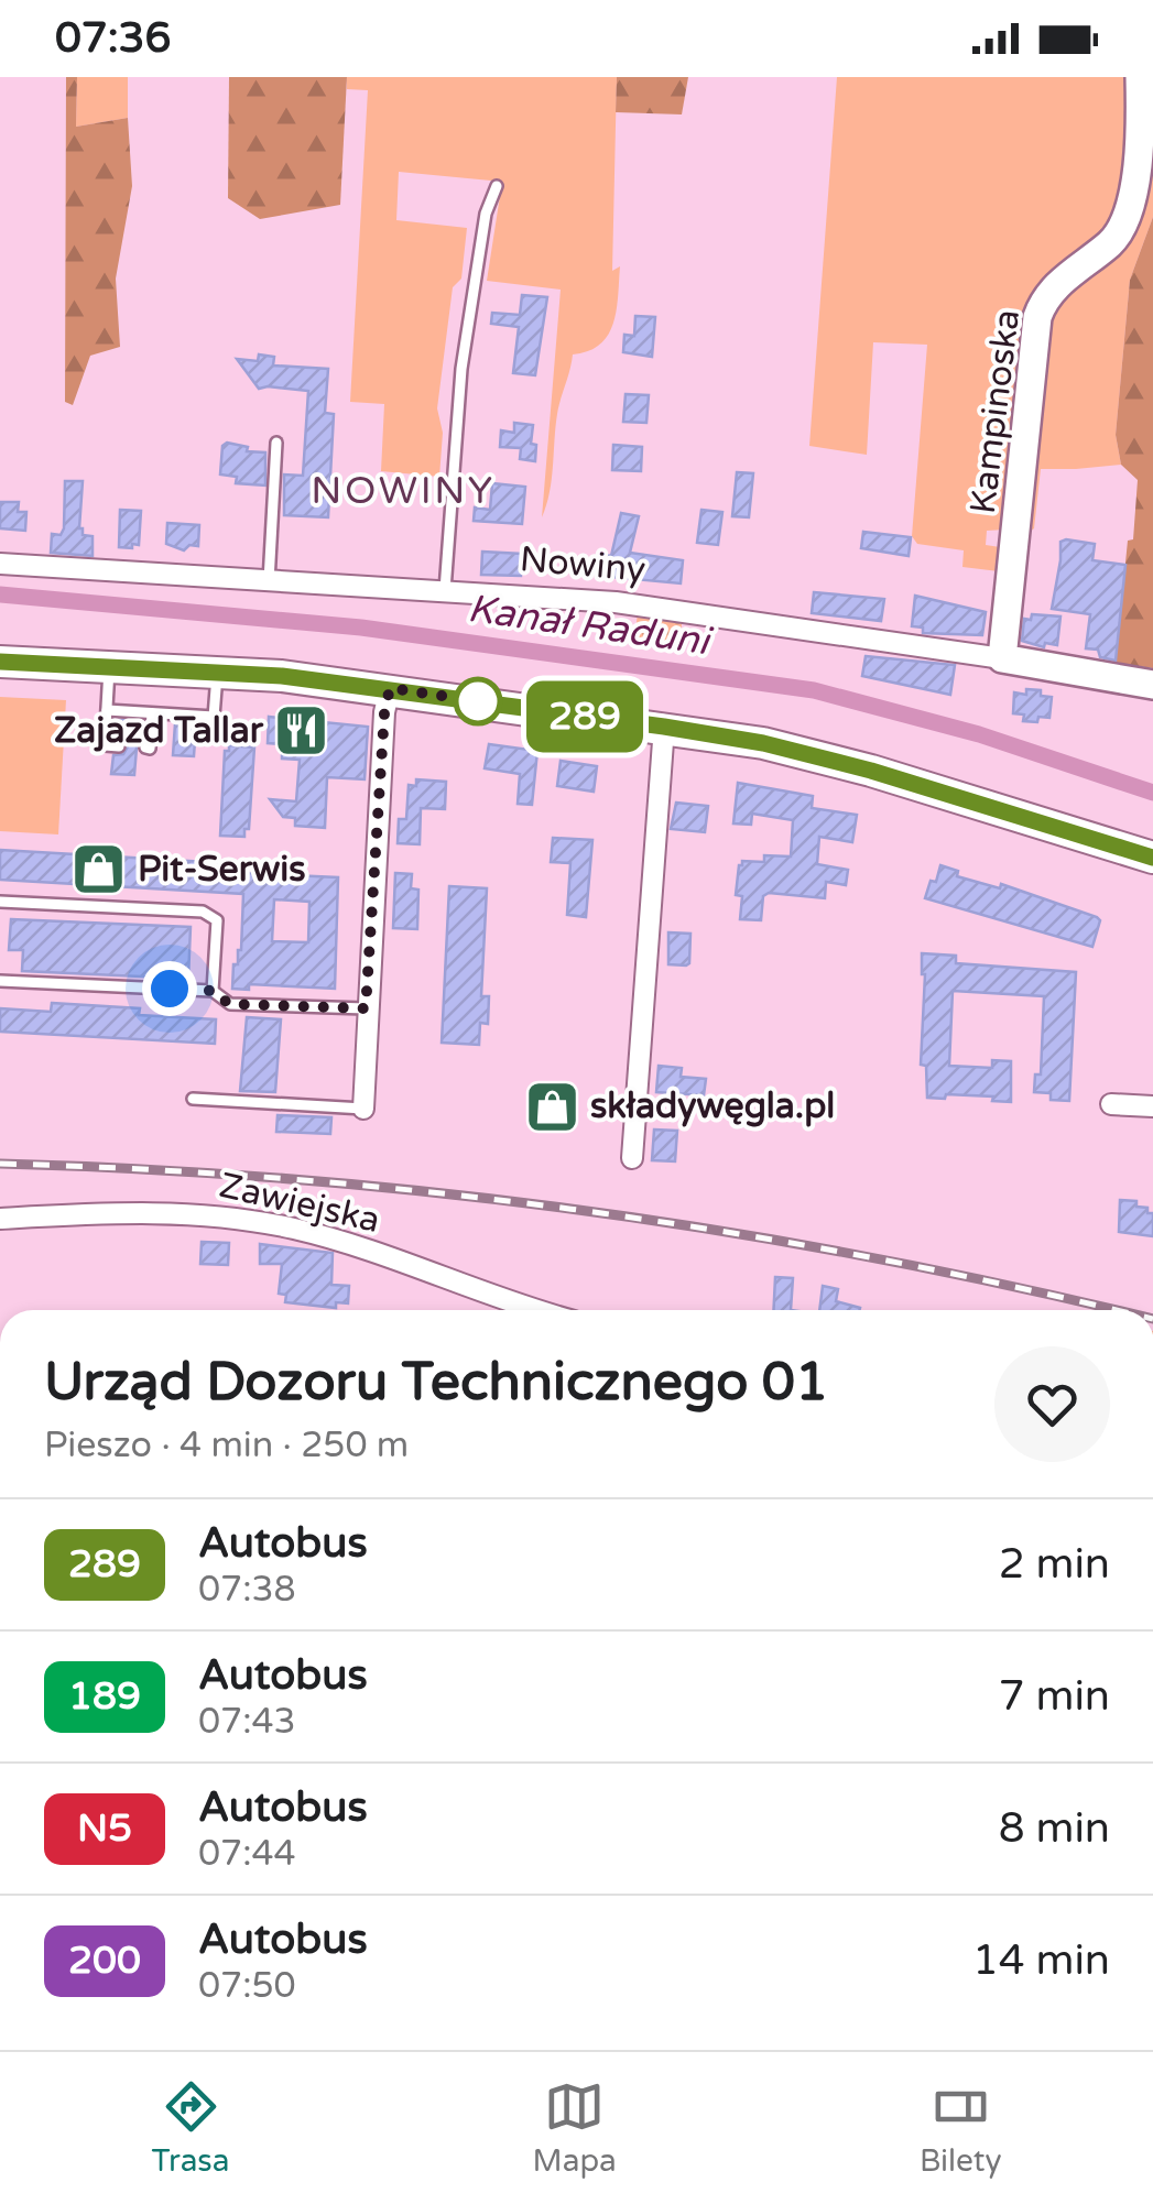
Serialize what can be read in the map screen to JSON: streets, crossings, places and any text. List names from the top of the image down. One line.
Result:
{"streets":{"street":["Kampinoska","Nowiny","Zawiejska"]},"crossings":[["Kampinoska","Nowiny"]],"districts":["NOWINY"],"water":["Kanał Raduni"],"places":{"restaurant":["Zajazd Tallar"],"shop":["Pit-Serwis","składywęgla.pl"]},"lines":["bus line 289"],"page":{"status":"07:36","on_map":"289","heading":["Urząd Dozoru Technicznego 01","Pieszo · 4 min · 250 m"],"list":[{"mark":"289","name":"Autobus","note":"07:38","value":"2 min"},{"mark":"189","name":"Autobus","note":"07:43","value":"7 min"},{"mark":"N5","name":"Autobus","note":"07:44","value":"8 min"},{"mark":"200","name":"Autobus","note":"07:50","value":"14 min"}],"tabs":["Trasa","Mapa","Bilety"]}}
